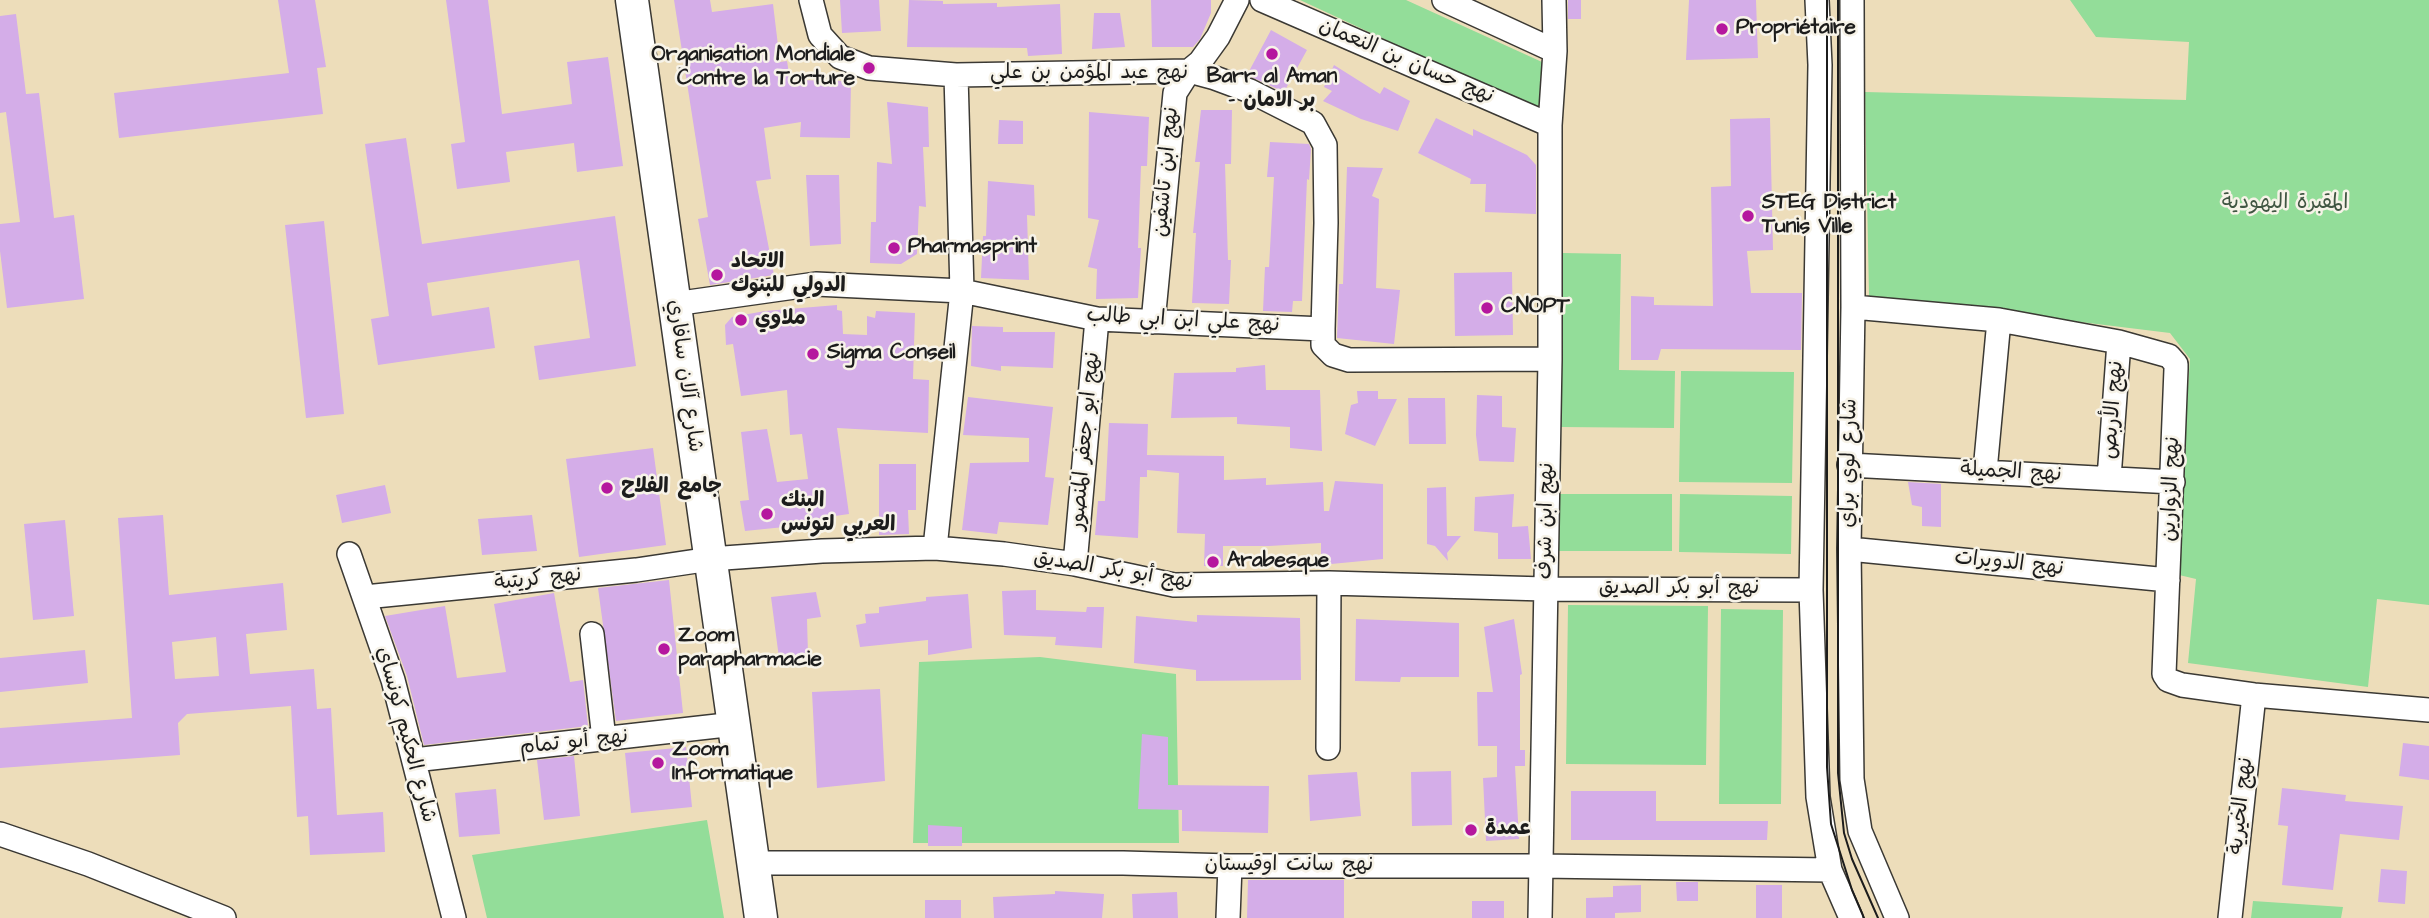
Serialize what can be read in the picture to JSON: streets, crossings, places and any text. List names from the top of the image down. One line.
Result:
{"streets":{"street":["نهج حسان بن النعمان","نهج عبد المؤمن بن علي","نهج ابن تاشفين","نهج علي ابن ابي طالب","شارع آلان سافاري","نهج الأربص","نهج ابو جعفر المنصور","شارع لوي براي","نهج الجميلة","نهج الزوارين","نهج ابن شرف","نهج الدويرات","نهج أبو بكر الصديق","نهج كريتبة","شارع الحكيم كونساي","نهج أبو تمام","نهج الخيرية","نهج سانت اوقيستان"]},"crossings":[["نهج حسان بن النعمان","نهج ابن شرف"],["نهج عبد المؤمن بن علي","نهج ابن تاشفين"],["نهج عبد المؤمن بن علي","نهج علي ابن ابي طالب"],["نهج ابن تاشفين","نهج علي ابن ابي طالب"],["نهج علي ابن ابي طالب","شارع آلان سافاري"],["نهج علي ابن ابي طالب","نهج ابو جعفر المنصور"],["شارع آلان سافاري","نهج أبو بكر الصديق"],["شارع آلان سافاري","نهج كريتبة"],["شارع آلان سافاري","نهج أبو تمام"],["شارع آلان سافاري","نهج سانت اوقيستان"],["نهج الأربص","نهج الجميلة"],["نهج الأربص","نهج الزوارين"],["نهج ابو جعفر المنصور","نهج أبو بكر الصديق"],["شارع لوي براي","نهج الجميلة"],["شارع لوي براي","نهج الزوارين"],["شارع لوي براي","نهج الدويرات"],["شارع لوي براي","نهج أبو بكر الصديق"],["شارع لوي براي","نهج سانت اوقيستان"],["نهج الجميلة","نهج الزوارين"],["نهج الزوارين","نهج الدويرات"],["نهج الزوارين","نهج الخيرية"],["نهج ابن شرف","نهج أبو بكر الصديق"],["نهج ابن شرف","نهج سانت اوقيستان"],["نهج أبو بكر الصديق","نهج كريتبة"],["نهج كريتبة","شارع الحكيم كونساي"],["شارع الحكيم كونساي","نهج أبو تمام"]],"parks":["المقبرة اليهودية"],"places":["Propriétaire","Barr al Aman - بر الامان","Organisation Mondiale Contre la Torture","STEG District Tunis Ville","Pharmasprint","الاتحاد الدولي للبنوك","CNOPT","ملاوي","Sigma Conseil","جامع الفلاح","البنك العربي لتونس","Arabesque","Zoom parapharmacie","Zoom Informatique","عمدة"]}
